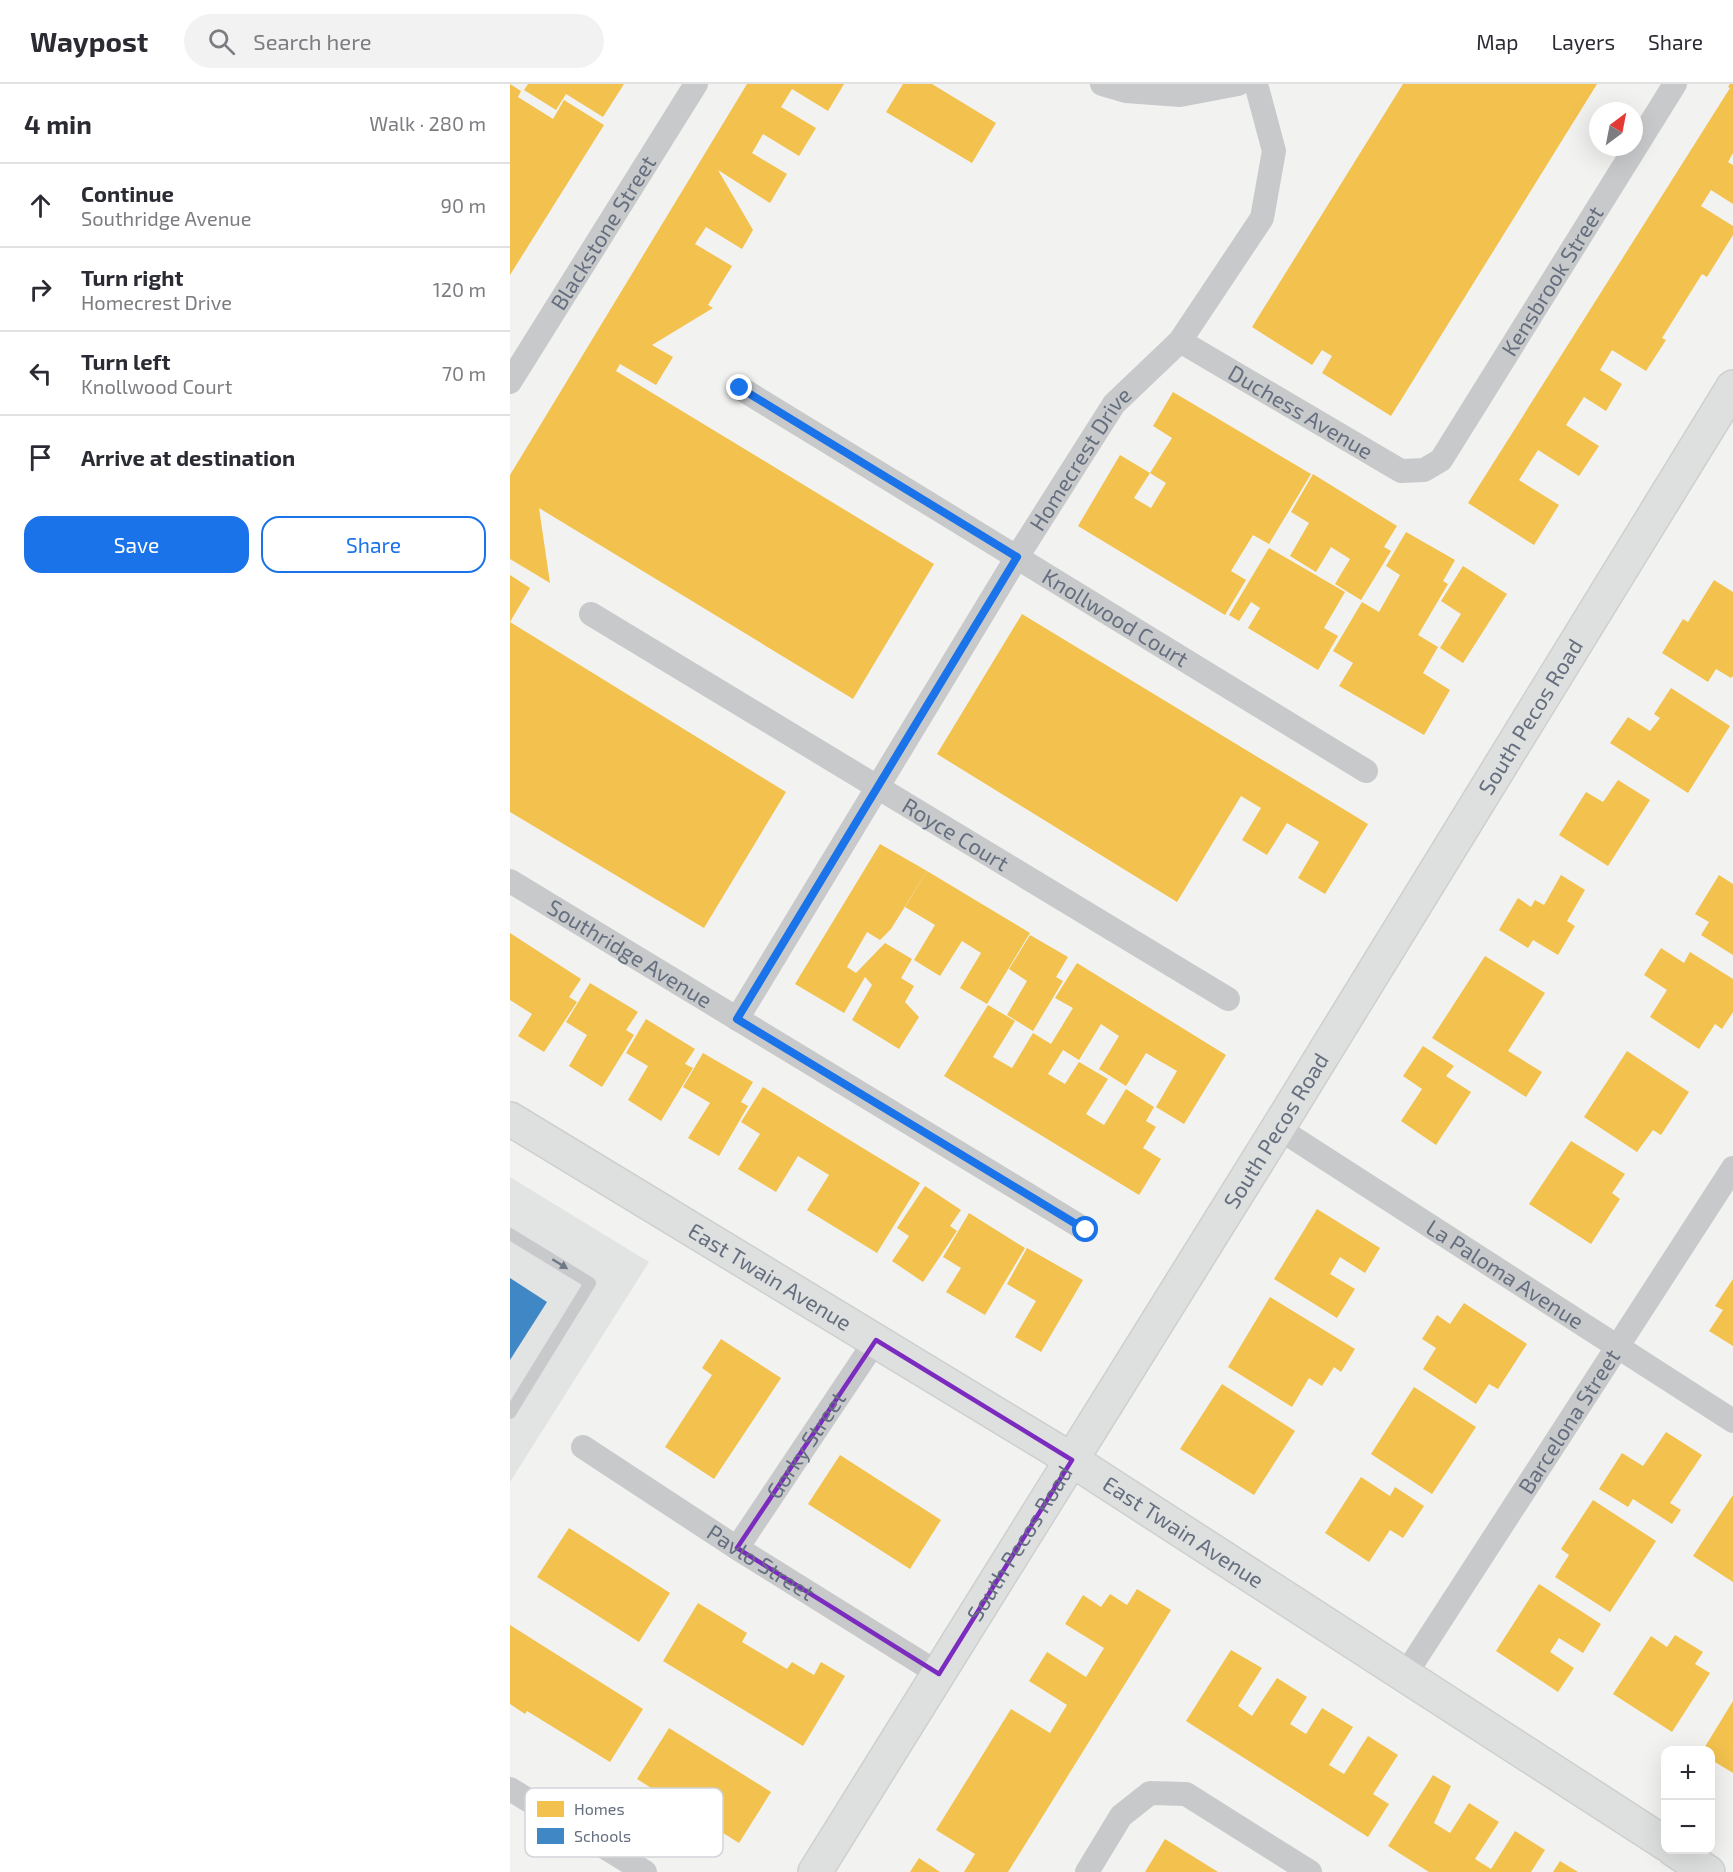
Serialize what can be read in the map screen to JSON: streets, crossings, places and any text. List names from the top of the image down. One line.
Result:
{"streets":{"street":["Blackstone Street","Kensbrook Street","Duchess Avenue","Homecrest Drive","Knollwood Court","South Pecos Road","Royce Court","Southridge Avenue","La Paloma Avenue","East Twain Avenue","Barcelona Street","Gorky Street","Pavlo Street"]},"crossings":[["Kensbrook Street","Duchess Avenue"],["Duchess Avenue","Homecrest Drive"],["Homecrest Drive","Knollwood Court"],["Homecrest Drive","Royce Court"],["Homecrest Drive","Southridge Avenue"],["South Pecos Road","La Paloma Avenue"],["South Pecos Road","East Twain Avenue"],["South Pecos Road","Pavlo Street"],["La Paloma Avenue","Barcelona Street"],["East Twain Avenue","Barcelona Street"],["East Twain Avenue","Gorky Street"],["Gorky Street","Pavlo Street"]],"legend":["Homes","Schools"],"north":"top right","page":{"header":"Waypost","search":"Search here","nav":["Map","Layers","Share"],"heading":["4 min","Walk · 280 m"],"list":[["Continue","Southridge Avenue","90 m"],["Turn right","Homecrest Drive","120 m"],["Turn left","Knollwood Court","70 m"],"Arrive at destination"],"buttons":["Save","Share"],"map_buttons":["+","−"]}}
